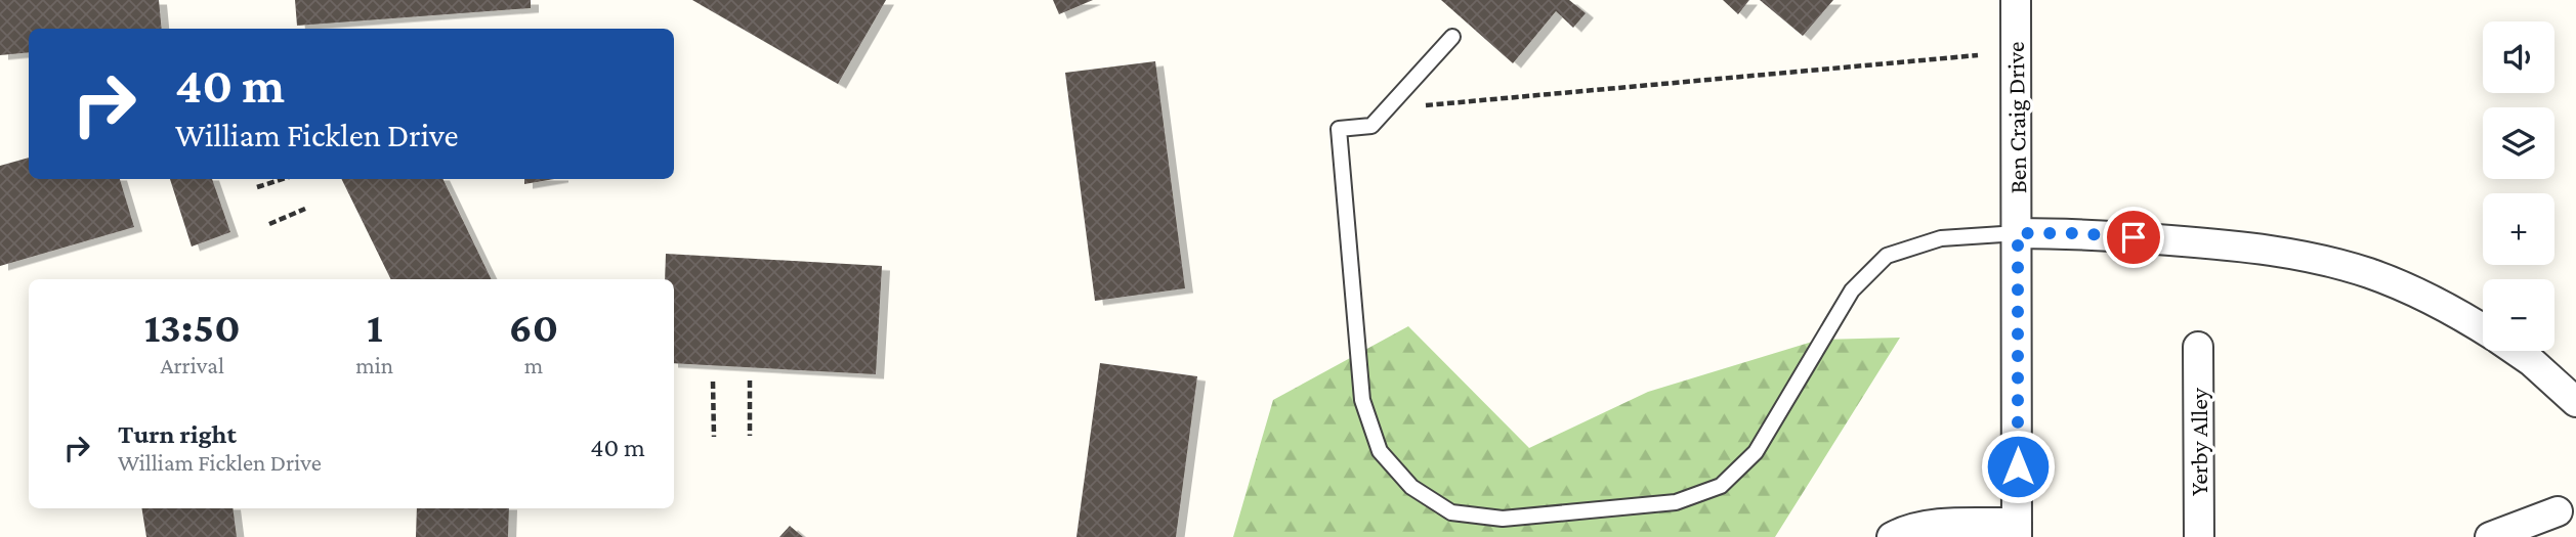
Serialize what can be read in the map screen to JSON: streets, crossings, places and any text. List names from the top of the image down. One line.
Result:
{"streets":{"street":["Ben Craig Drive","Yerby Alley"]},"page":{"map_buttons":["+","−"],"turn":["40 m","William Ficklen Drive"],"eta":["13:50","Arrival","1","min","60","m"],"list":[{"name":"Turn right","note":"William Ficklen Drive","value":"40 m"}]}}
